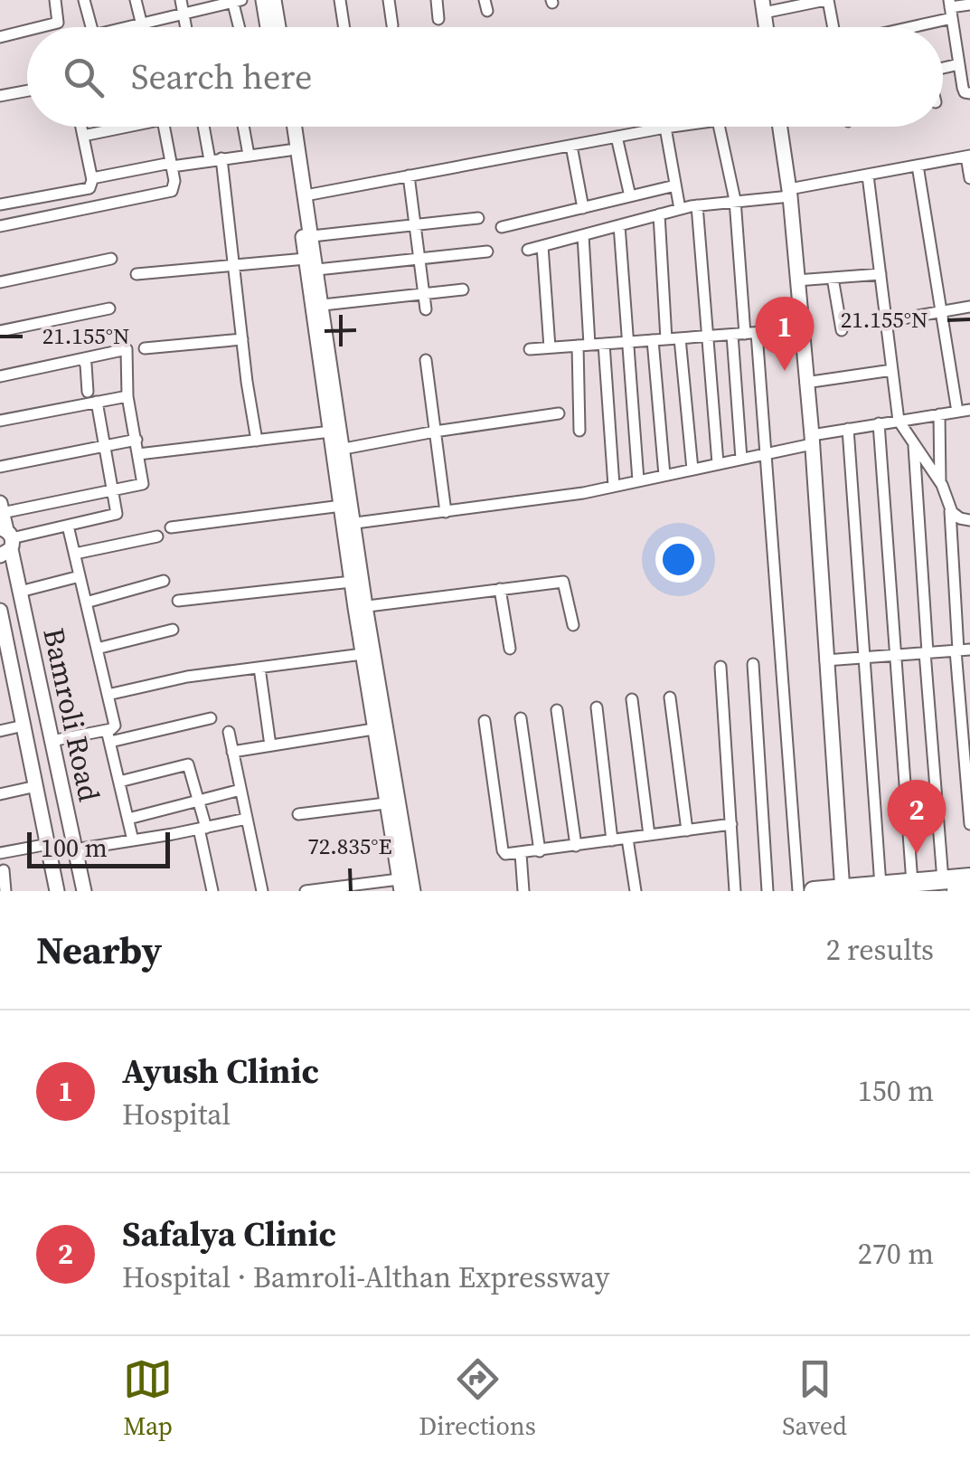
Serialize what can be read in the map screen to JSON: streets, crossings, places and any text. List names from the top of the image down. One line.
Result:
{"streets":{"street":["Bamroli Road"]},"scale_bar":"100 m","page":{"search":"Search here","pins":["1","2"],"scale":"100 m","heading":["Nearby","2 results"],"list":[{"mark":"1","name":"Ayush Clinic","note":"Hospital","value":"150 m"},{"mark":"2","name":"Safalya Clinic","note":"Hospital · Bamroli-Althan Expressway","value":"270 m"}],"nav":["Map","Directions","Saved"]},"coordinates":["21.155°N","72.835°E"]}
